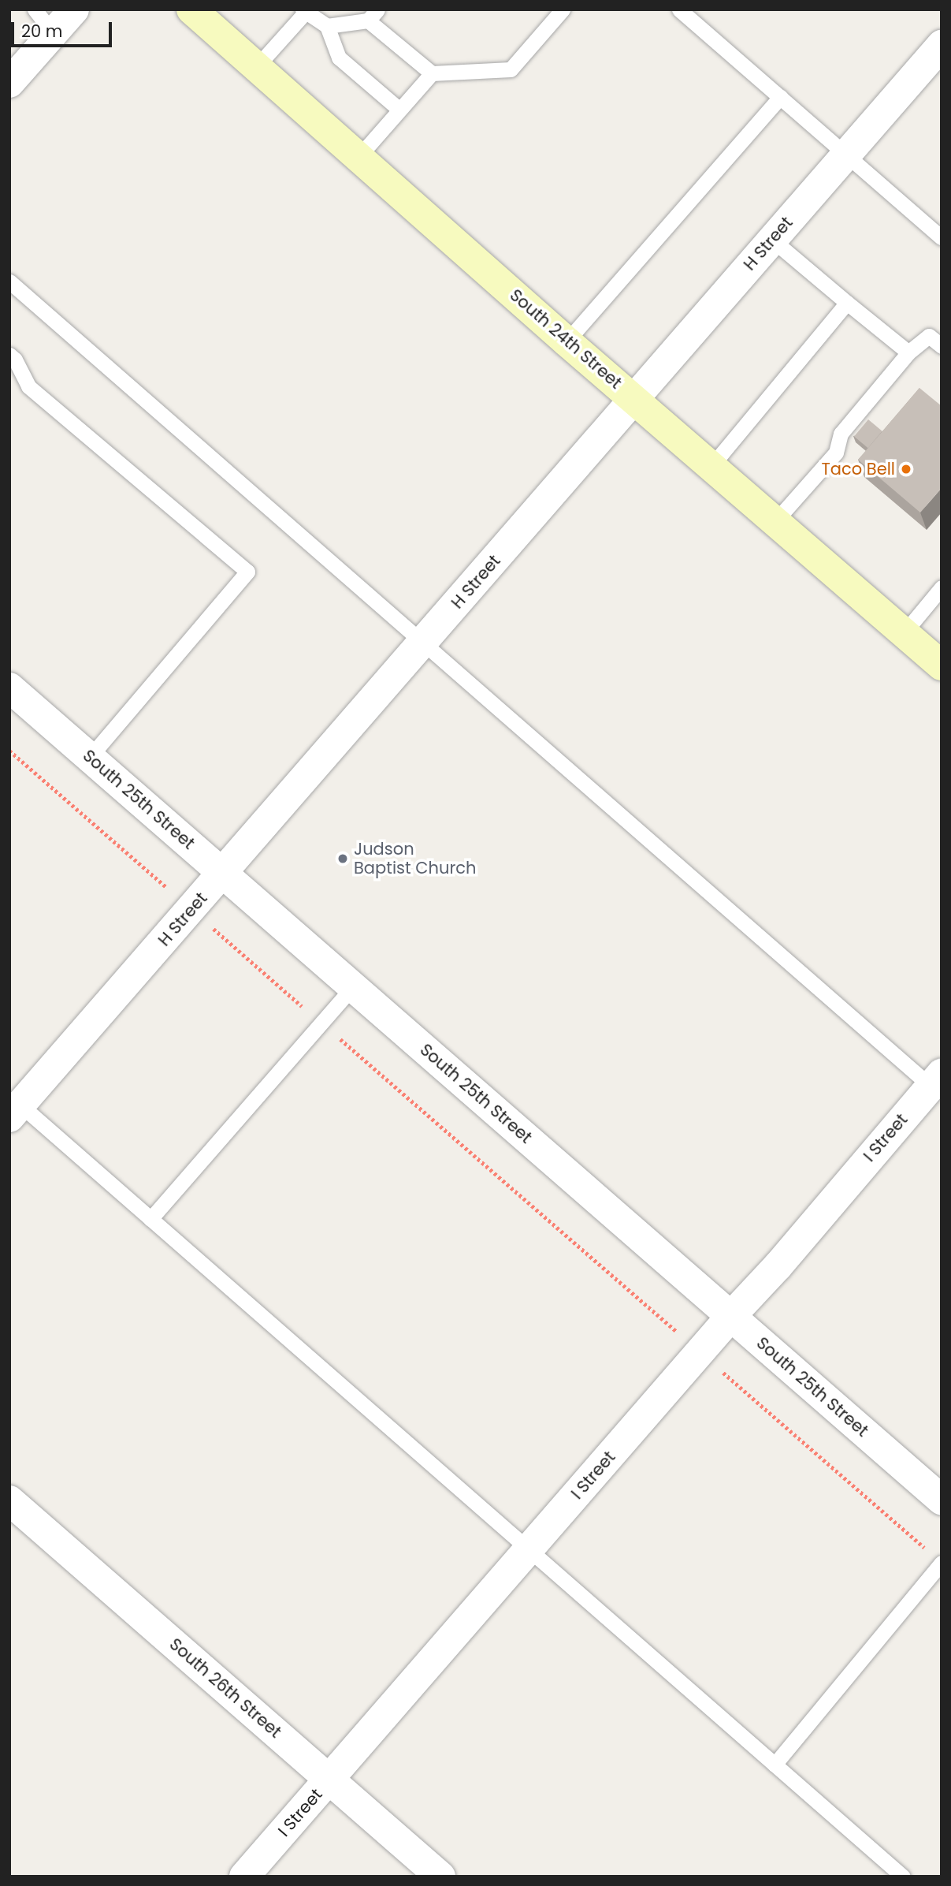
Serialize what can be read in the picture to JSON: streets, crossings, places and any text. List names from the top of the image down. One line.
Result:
{"streets":{"main road":["South 24th Street"],"street":["H Street","South 25th Street","I Street","South 26th Street"]},"crossings":[["H Street","South 24th Street"],["H Street","South 25th Street"],["South 25th Street","I Street"],["I Street","South 26th Street"]],"places":["Taco Bell","Judson Baptist Church"],"scale_bar":"20 m"}
